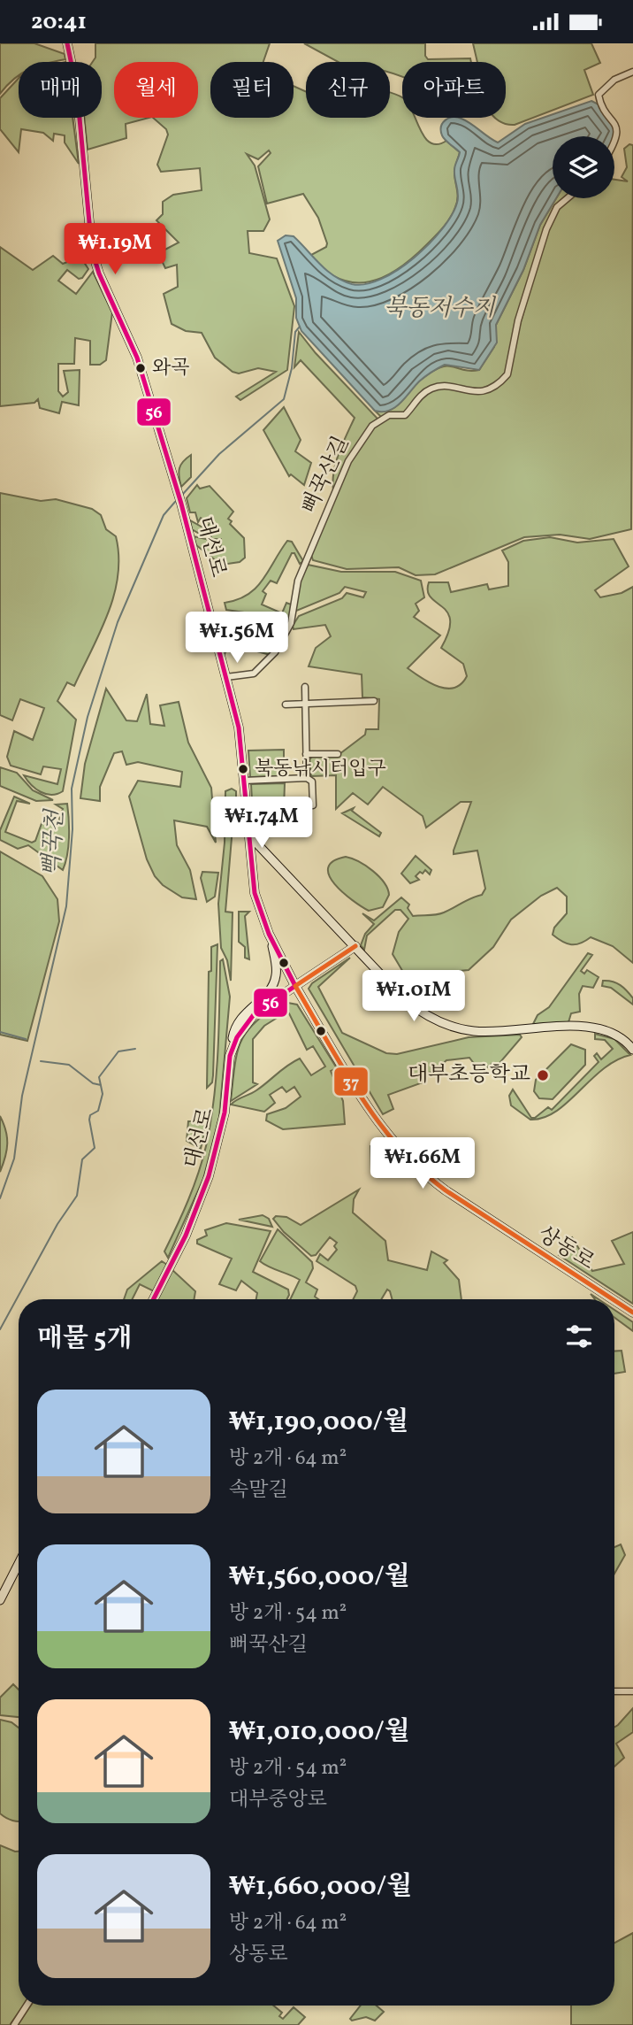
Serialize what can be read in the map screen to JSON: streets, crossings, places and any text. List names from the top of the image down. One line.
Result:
{"streets":{"street":["뻐꾹산길","대선로","상동로"]},"crossings":[["뻐꾹산길","대선로"],["대선로","상동로"]],"water":["북동저수지","뻑꾹천"],"places":["와곡","북동낚시터입구","대부초등학교"],"lines":["transit line 56","transit line 37"],"page":{"status":"20:41","chip":["매매","월세","필터","신규","아파트"],"price":["₩1.19M","₩1.56M","₩1.74M","₩1.01M","₩1.66M"],"heading":"매물 5개","list":[{"name":"₩1,190,000/월","note":"방 2개 · 64 m² · 속말길"},{"name":"₩1,560,000/월","note":"방 2개 · 54 m² · 뻐꾹산길"},{"name":"₩1,010,000/월","note":"방 2개 · 54 m² · 대부중앙로"},{"name":"₩1,660,000/월","note":"방 2개 · 64 m² · 상동로"}]}}
